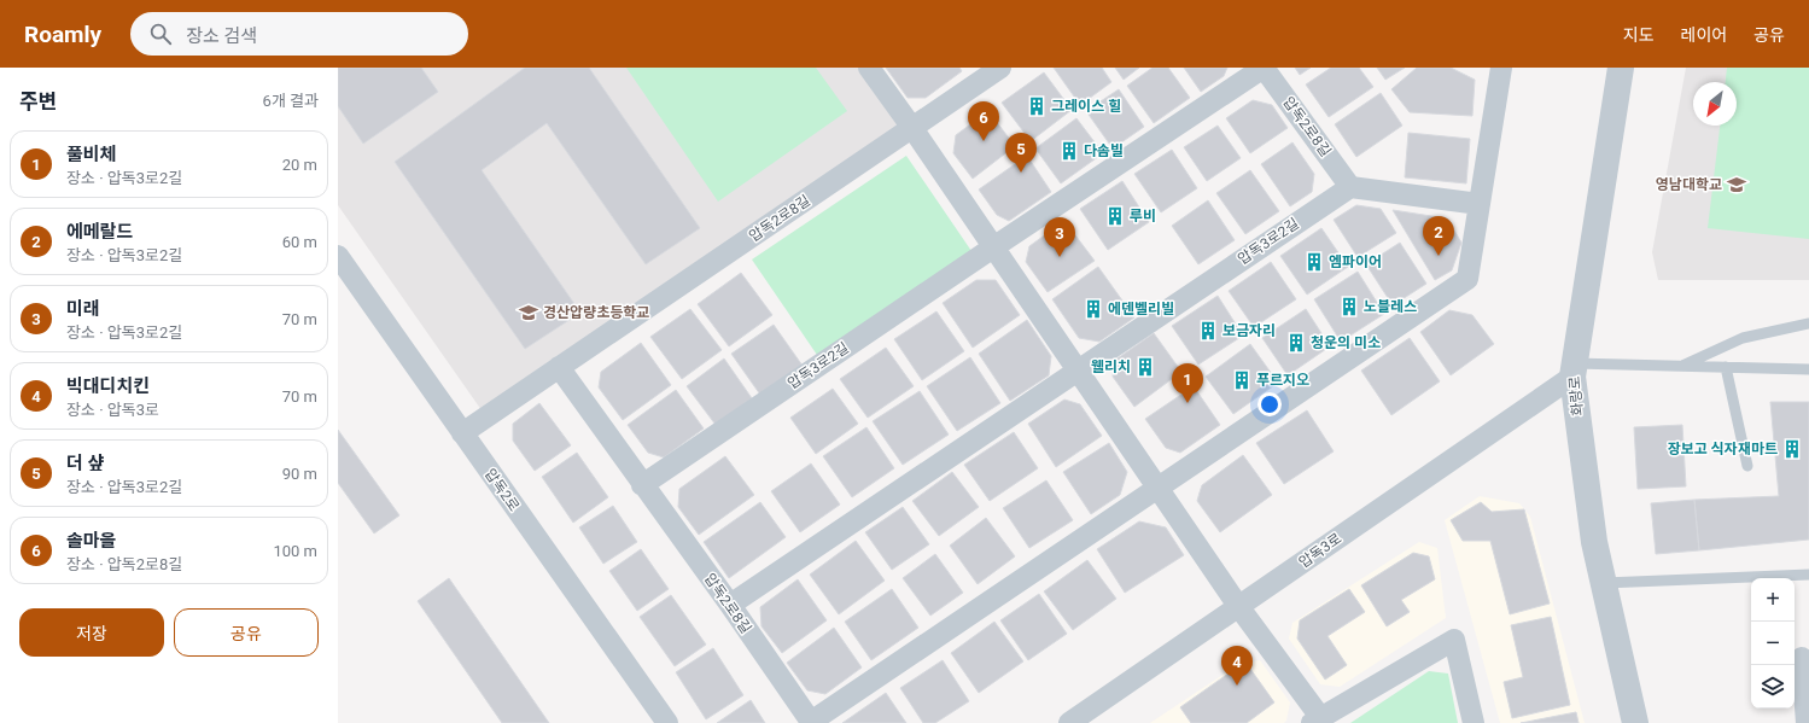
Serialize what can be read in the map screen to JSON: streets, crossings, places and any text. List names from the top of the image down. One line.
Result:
{"streets":{"street":["압독2로8길","압독3로2길","화랑로","압독2로","압독3로"]},"crossings":[["압독2로8길","압독3로2길"],["압독2로8길","압독2로"],["화랑로","압독3로"]],"places":{"building":["그레이스 힐","다솜빌","루비","엠파이어","노블레스","에덴벨리빌","보금자리","청운의 미소","웰리치","푸르지오","장보고 식자재마트"],"school or university":["영남대학교","경산압량초등학교"]},"north":"bottom left","page":{"header":"Roamly","search":"장소 검색","nav":["지도","레이어","공유"],"heading":["주변","6개 결과"],"pins":["6","5","2","3","1","4"],"list":[{"mark":"1","name":"풀비체","note":"장소 · 압독3로2길","value":"20 m"},{"mark":"2","name":"에메랄드","note":"장소 · 압독3로2길","value":"60 m"},{"mark":"3","name":"미래","note":"장소 · 압독3로2길","value":"70 m"},{"mark":"4","name":"빅대디치킨","note":"장소 · 압독3로","value":"70 m"},{"mark":"5","name":"더 샾","note":"장소 · 압독3로2길","value":"90 m"},{"mark":"6","name":"솔마을","note":"장소 · 압독2로8길","value":"100 m"}],"map_buttons":["+","−"],"buttons":["저장","공유"]}}
